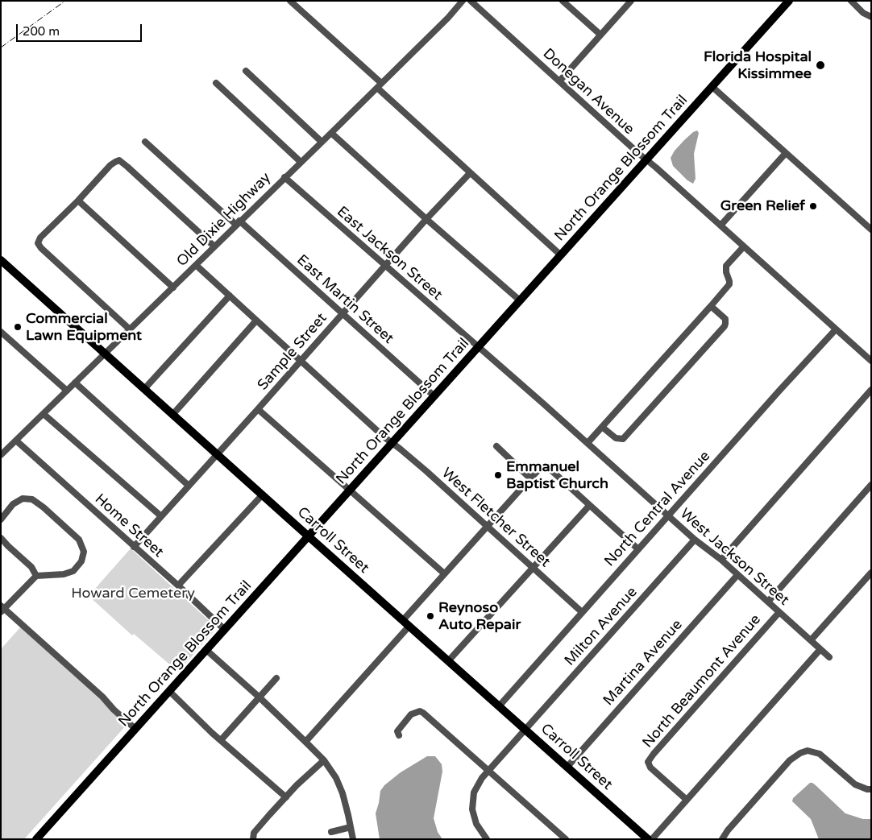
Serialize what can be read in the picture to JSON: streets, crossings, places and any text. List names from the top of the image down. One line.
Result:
{"streets":{"main road":["North Orange Blossom Trail","Carroll Street"],"street":["Donegan Avenue","Old Dixie Highway","East Jackson Street","East Martin Street","Sample Street","North Central Avenue","West Fletcher Street","Home Street","West Jackson Street","Milton Avenue","Martina Avenue","North Beaumont Avenue"]},"crossings":[["Donegan Avenue","North Orange Blossom Trail"],["Donegan Avenue","North Central Avenue"],["North Orange Blossom Trail","East Jackson Street"],["North Orange Blossom Trail","East Martin Street"],["North Orange Blossom Trail","West Fletcher Street"],["North Orange Blossom Trail","Home Street"],["North Orange Blossom Trail","Carroll Street"],["North Orange Blossom Trail","West Jackson Street"],["Old Dixie Highway","East Jackson Street"],["Old Dixie Highway","East Martin Street"],["Old Dixie Highway","West Fletcher Street"],["Old Dixie Highway","Home Street"],["Old Dixie Highway","Carroll Street"],["East Jackson Street","Sample Street"],["East Jackson Street","West Jackson Street"],["East Martin Street","Sample Street"],["Sample Street","West Fletcher Street"],["Sample Street","Home Street"],["Sample Street","Carroll Street"],["North Central Avenue","West Fletcher Street"],["North Central Avenue","Carroll Street"],["North Central Avenue","West Jackson Street"],["Carroll Street","Milton Avenue"],["Carroll Street","Martina Avenue"],["West Jackson Street","Milton Avenue"],["West Jackson Street","Martina Avenue"],["West Jackson Street","North Beaumont Avenue"]],"parks":["Howard Cemetery"],"places":["Florida Hospital Kissimmee","Green Relief","Commercial Lawn Equipment","Emmanuel Baptist Church","Reynoso Auto Repair"],"scale_bar":"200 m"}
